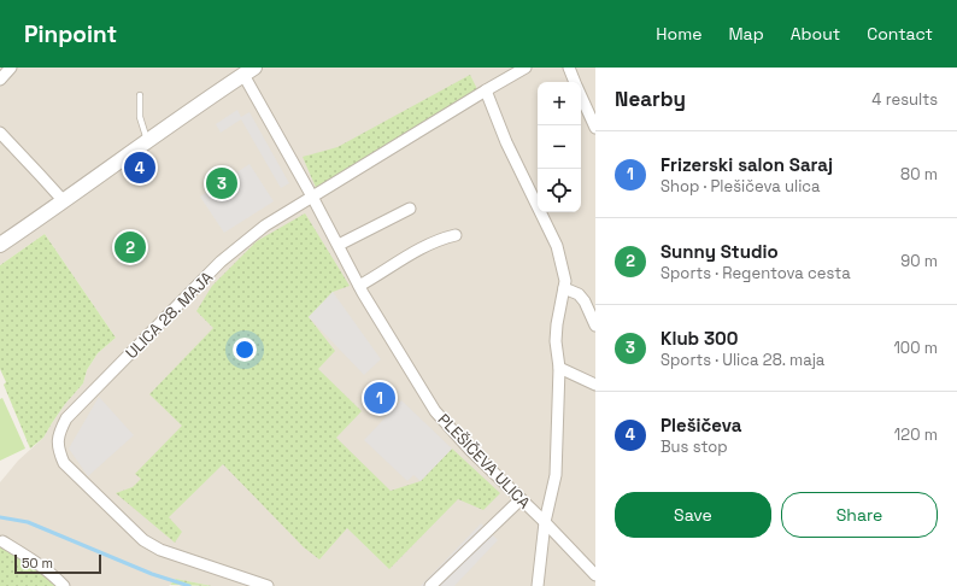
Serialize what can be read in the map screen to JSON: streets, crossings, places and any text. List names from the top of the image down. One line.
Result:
{"streets":{"street":["ULICA 28. MAJA","PLEŠIČEVA ULICA"]},"crossings":[["ULICA 28. MAJA","PLEŠIČEVA ULICA"]],"scale_bar":"50 m","page":{"header":"Pinpoint","nav":["Home","Map","About","Contact"],"heading":["Nearby","4 results"],"map_buttons":["+","−"],"list":[{"mark":"1","name":"Frizerski salon Saraj","note":"Shop · Plešičeva ulica","value":"80 m"},{"mark":"2","name":"Sunny Studio","note":"Sports · Regentova cesta","value":"90 m"},{"mark":"3","name":"Klub 300","note":"Sports · Ulica 28. maja","value":"100 m"},{"mark":"4","name":"Plešičeva","note":"Bus stop","value":"120 m"}],"pins":["4","3","2","1"],"buttons":["Save","Share"],"scale":"50 m"}}
